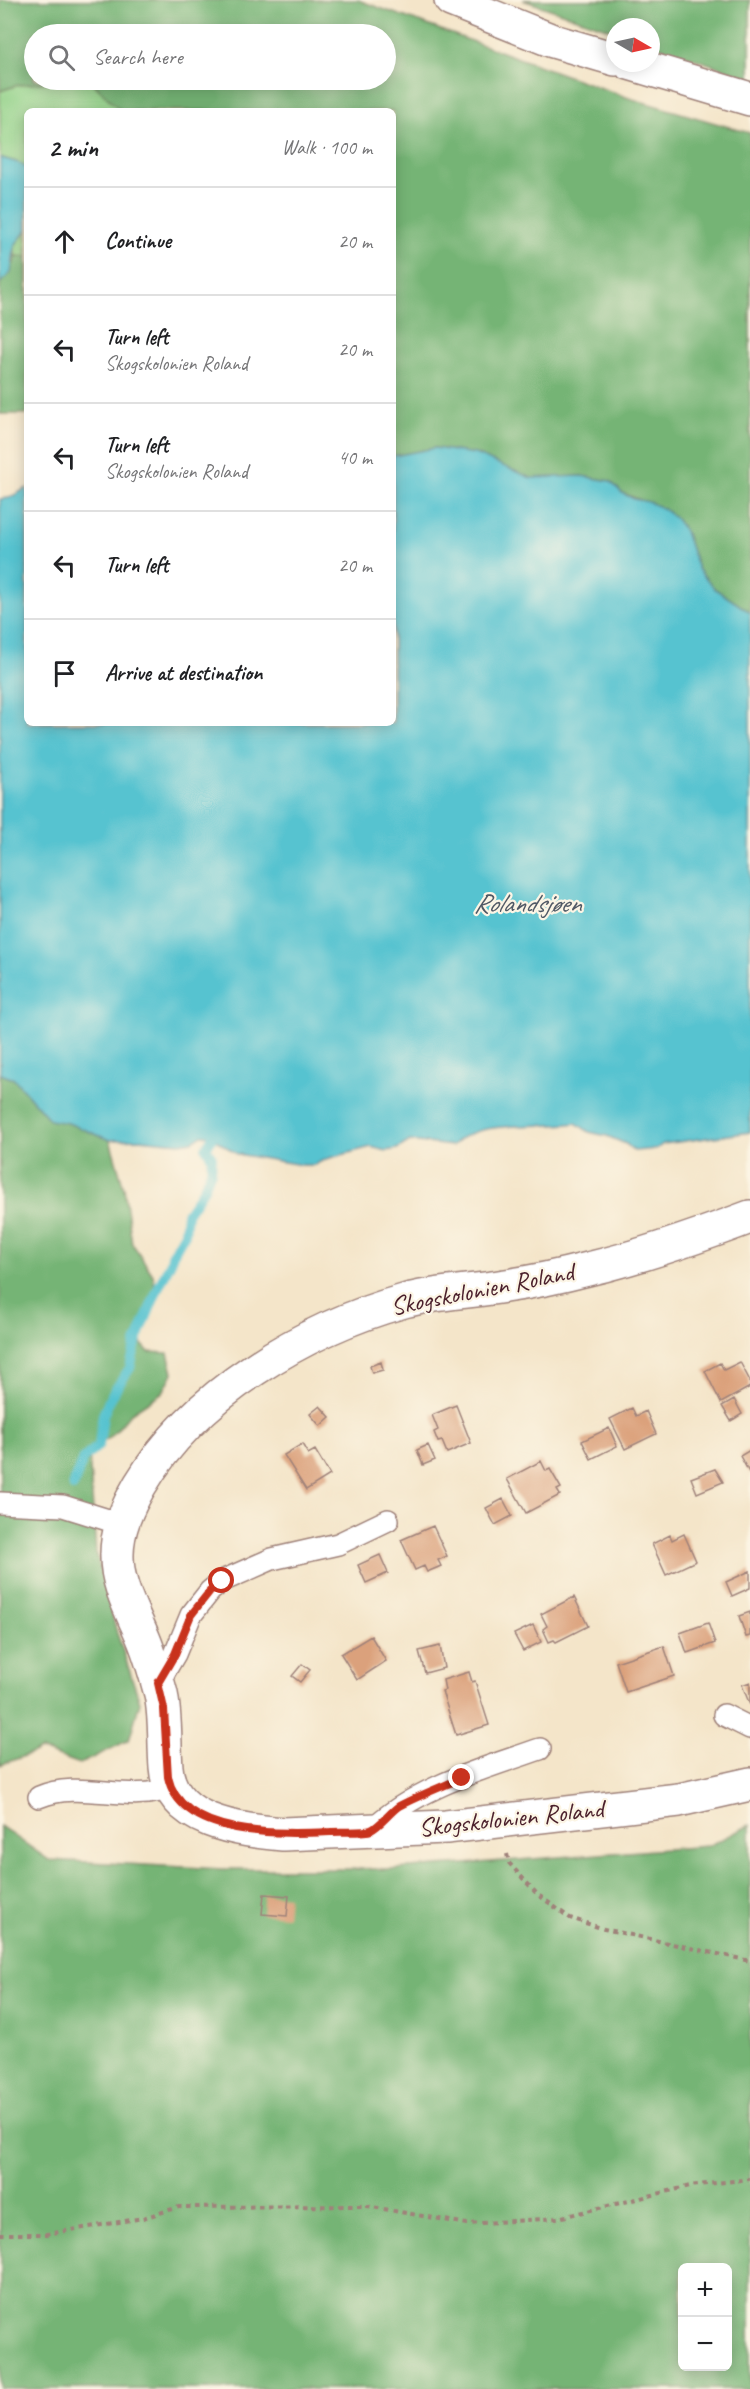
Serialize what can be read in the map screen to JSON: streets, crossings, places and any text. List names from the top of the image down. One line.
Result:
{"streets":{"street":["Skogskolonien Roland"]},"water":["Rolandsjøen"],"north":"right","page":{"search":"Search here","heading":["2 min","Walk · 100 m"],"list":[["Continue","20 m"],["Turn left","Skogskolonien Roland","20 m"],["Turn left","Skogskolonien Roland","40 m"],["Turn left","20 m"],"Arrive at destination"],"map_buttons":["+","−"]}}
